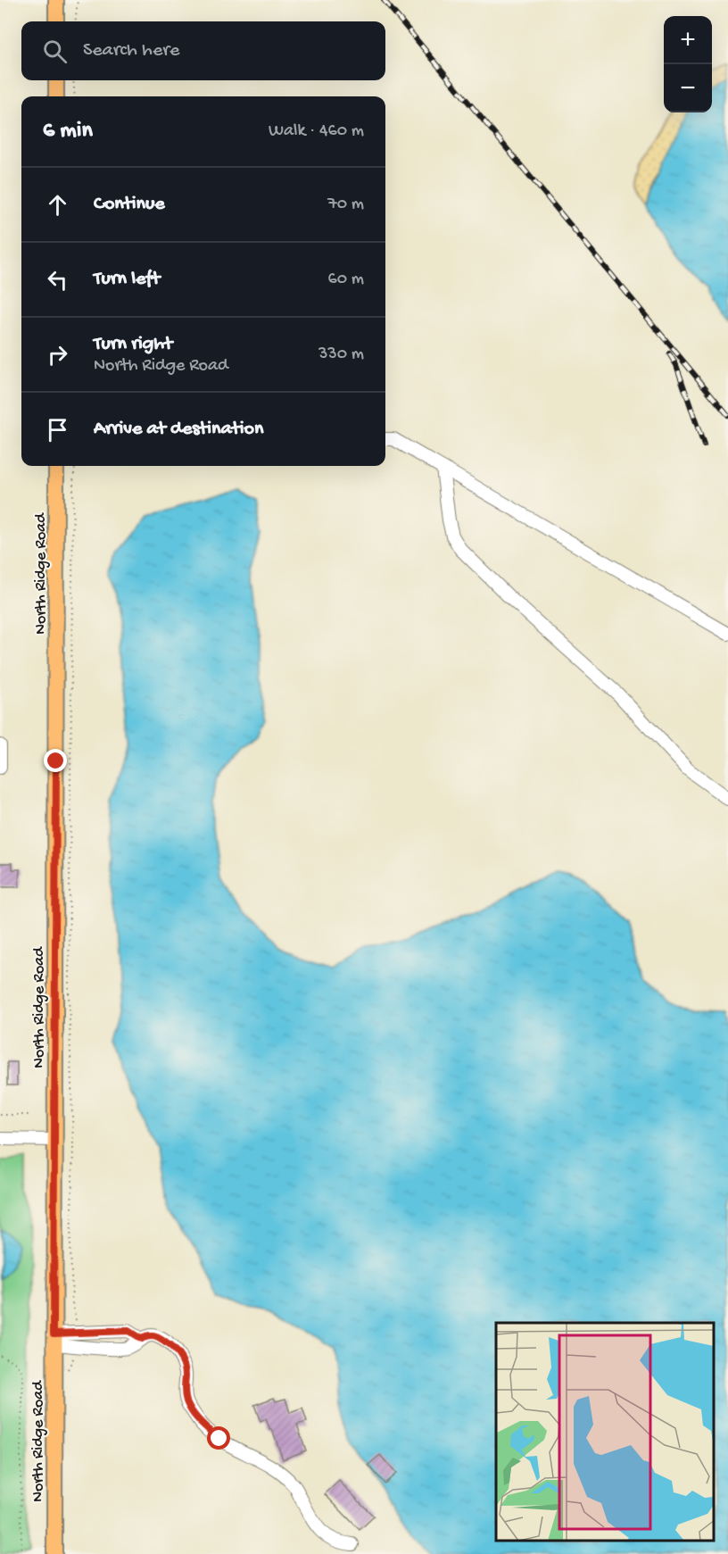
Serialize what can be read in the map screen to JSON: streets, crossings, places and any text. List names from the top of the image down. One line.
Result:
{"streets":{"main road":["North Ridge Road"]},"page":{"map_buttons":["+","−"],"search":"Search here","heading":["6 min","Walk · 460 m"],"list":[["Continue","70 m"],["Turn left","60 m"],["Turn right","North Ridge Road","330 m"],"Arrive at destination"]}}
